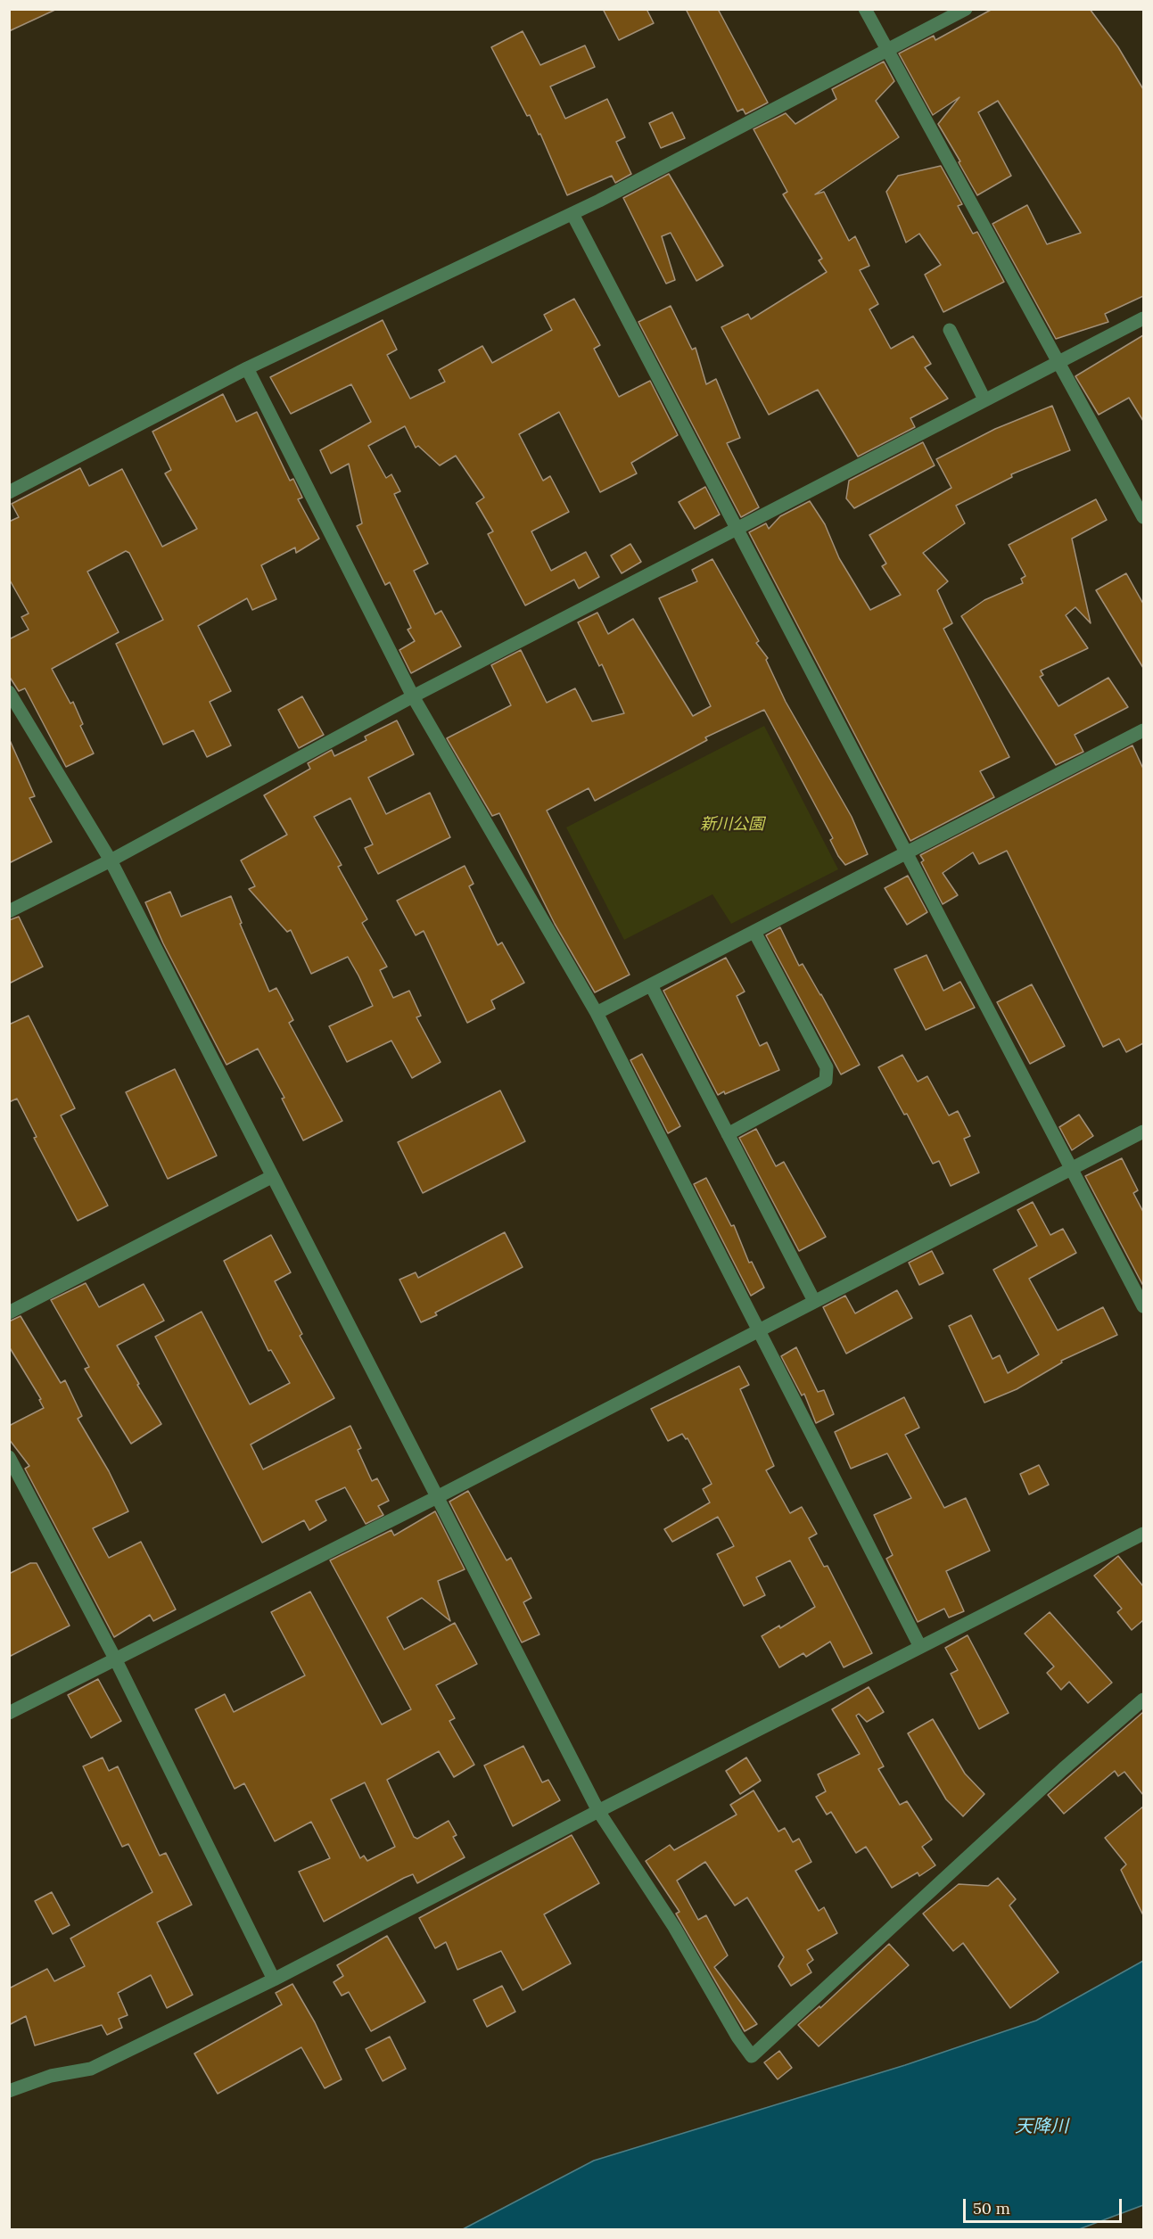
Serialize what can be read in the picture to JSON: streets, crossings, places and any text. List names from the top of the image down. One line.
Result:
{"water":["天降川"],"parks":["新川公園"],"scale_bar":"50 m"}
